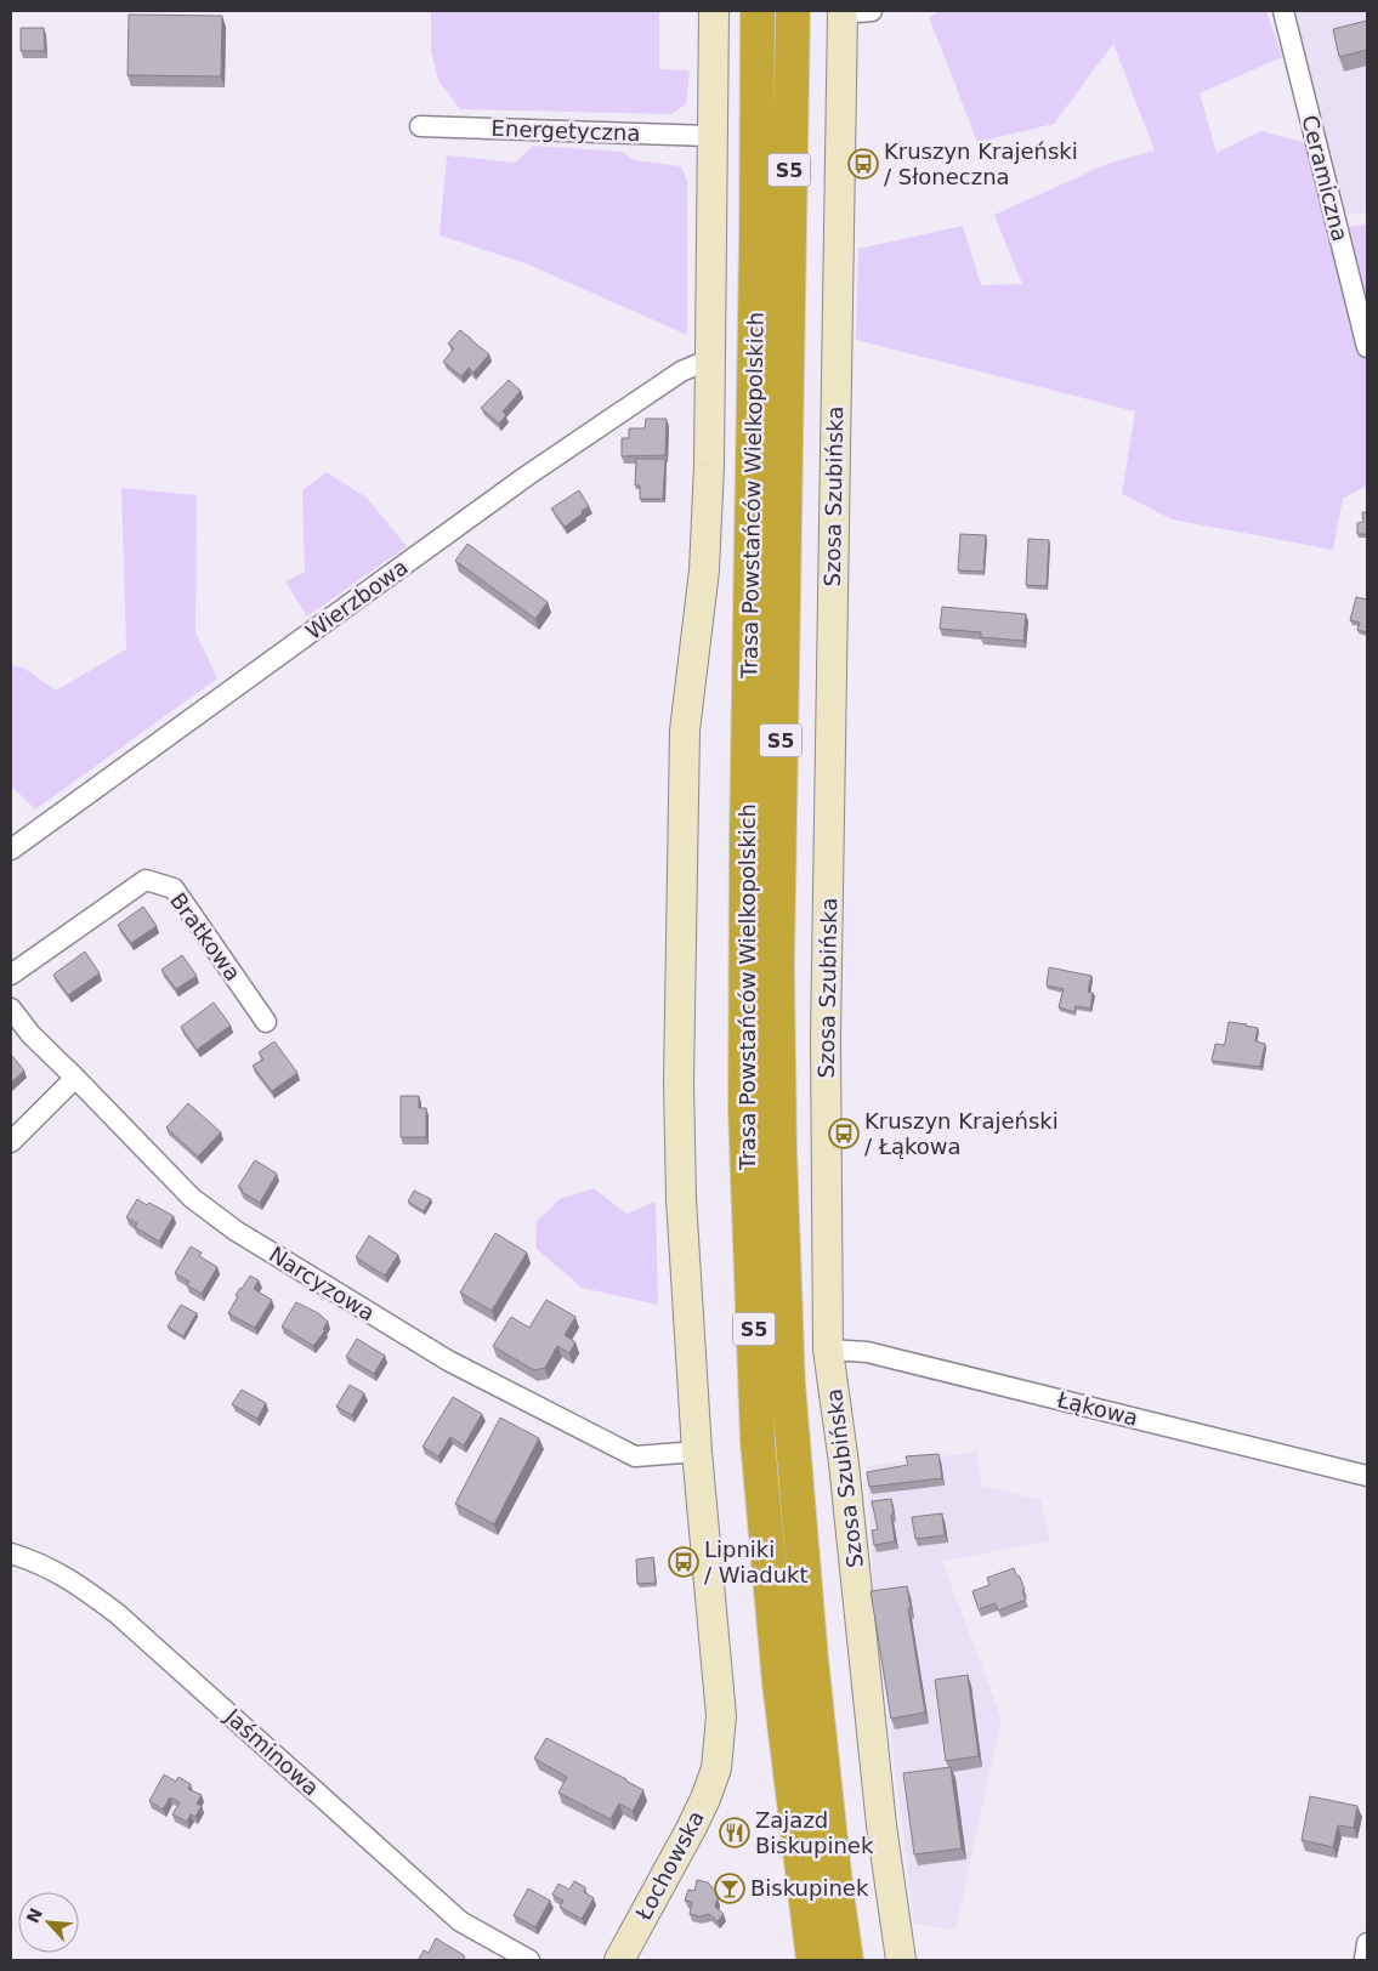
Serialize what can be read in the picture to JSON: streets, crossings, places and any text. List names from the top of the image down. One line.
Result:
{"streets":{"highway":["S5","Trasa Powstańców Wielkopolskich"],"street":["Energetyczna","Ceramiczna","Szosa Szubińska","Wierzbowa","Bratkowa","Narcyzowa","Łąkowa","Jaśminowa","Łochowska"]},"crossings":[["Szosa Szubińska","Łąkowa"],["Narcyzowa","Łochowska"]],"places":{"bus stop":["Kruszyn Krajeński / Słoneczna","Kruszyn Krajeński / Łąkowa","Lipniki / Wiadukt"],"restaurant":["Zajazd Biskupinek"],"bar":["Biskupinek"]},"north":"top left"}
